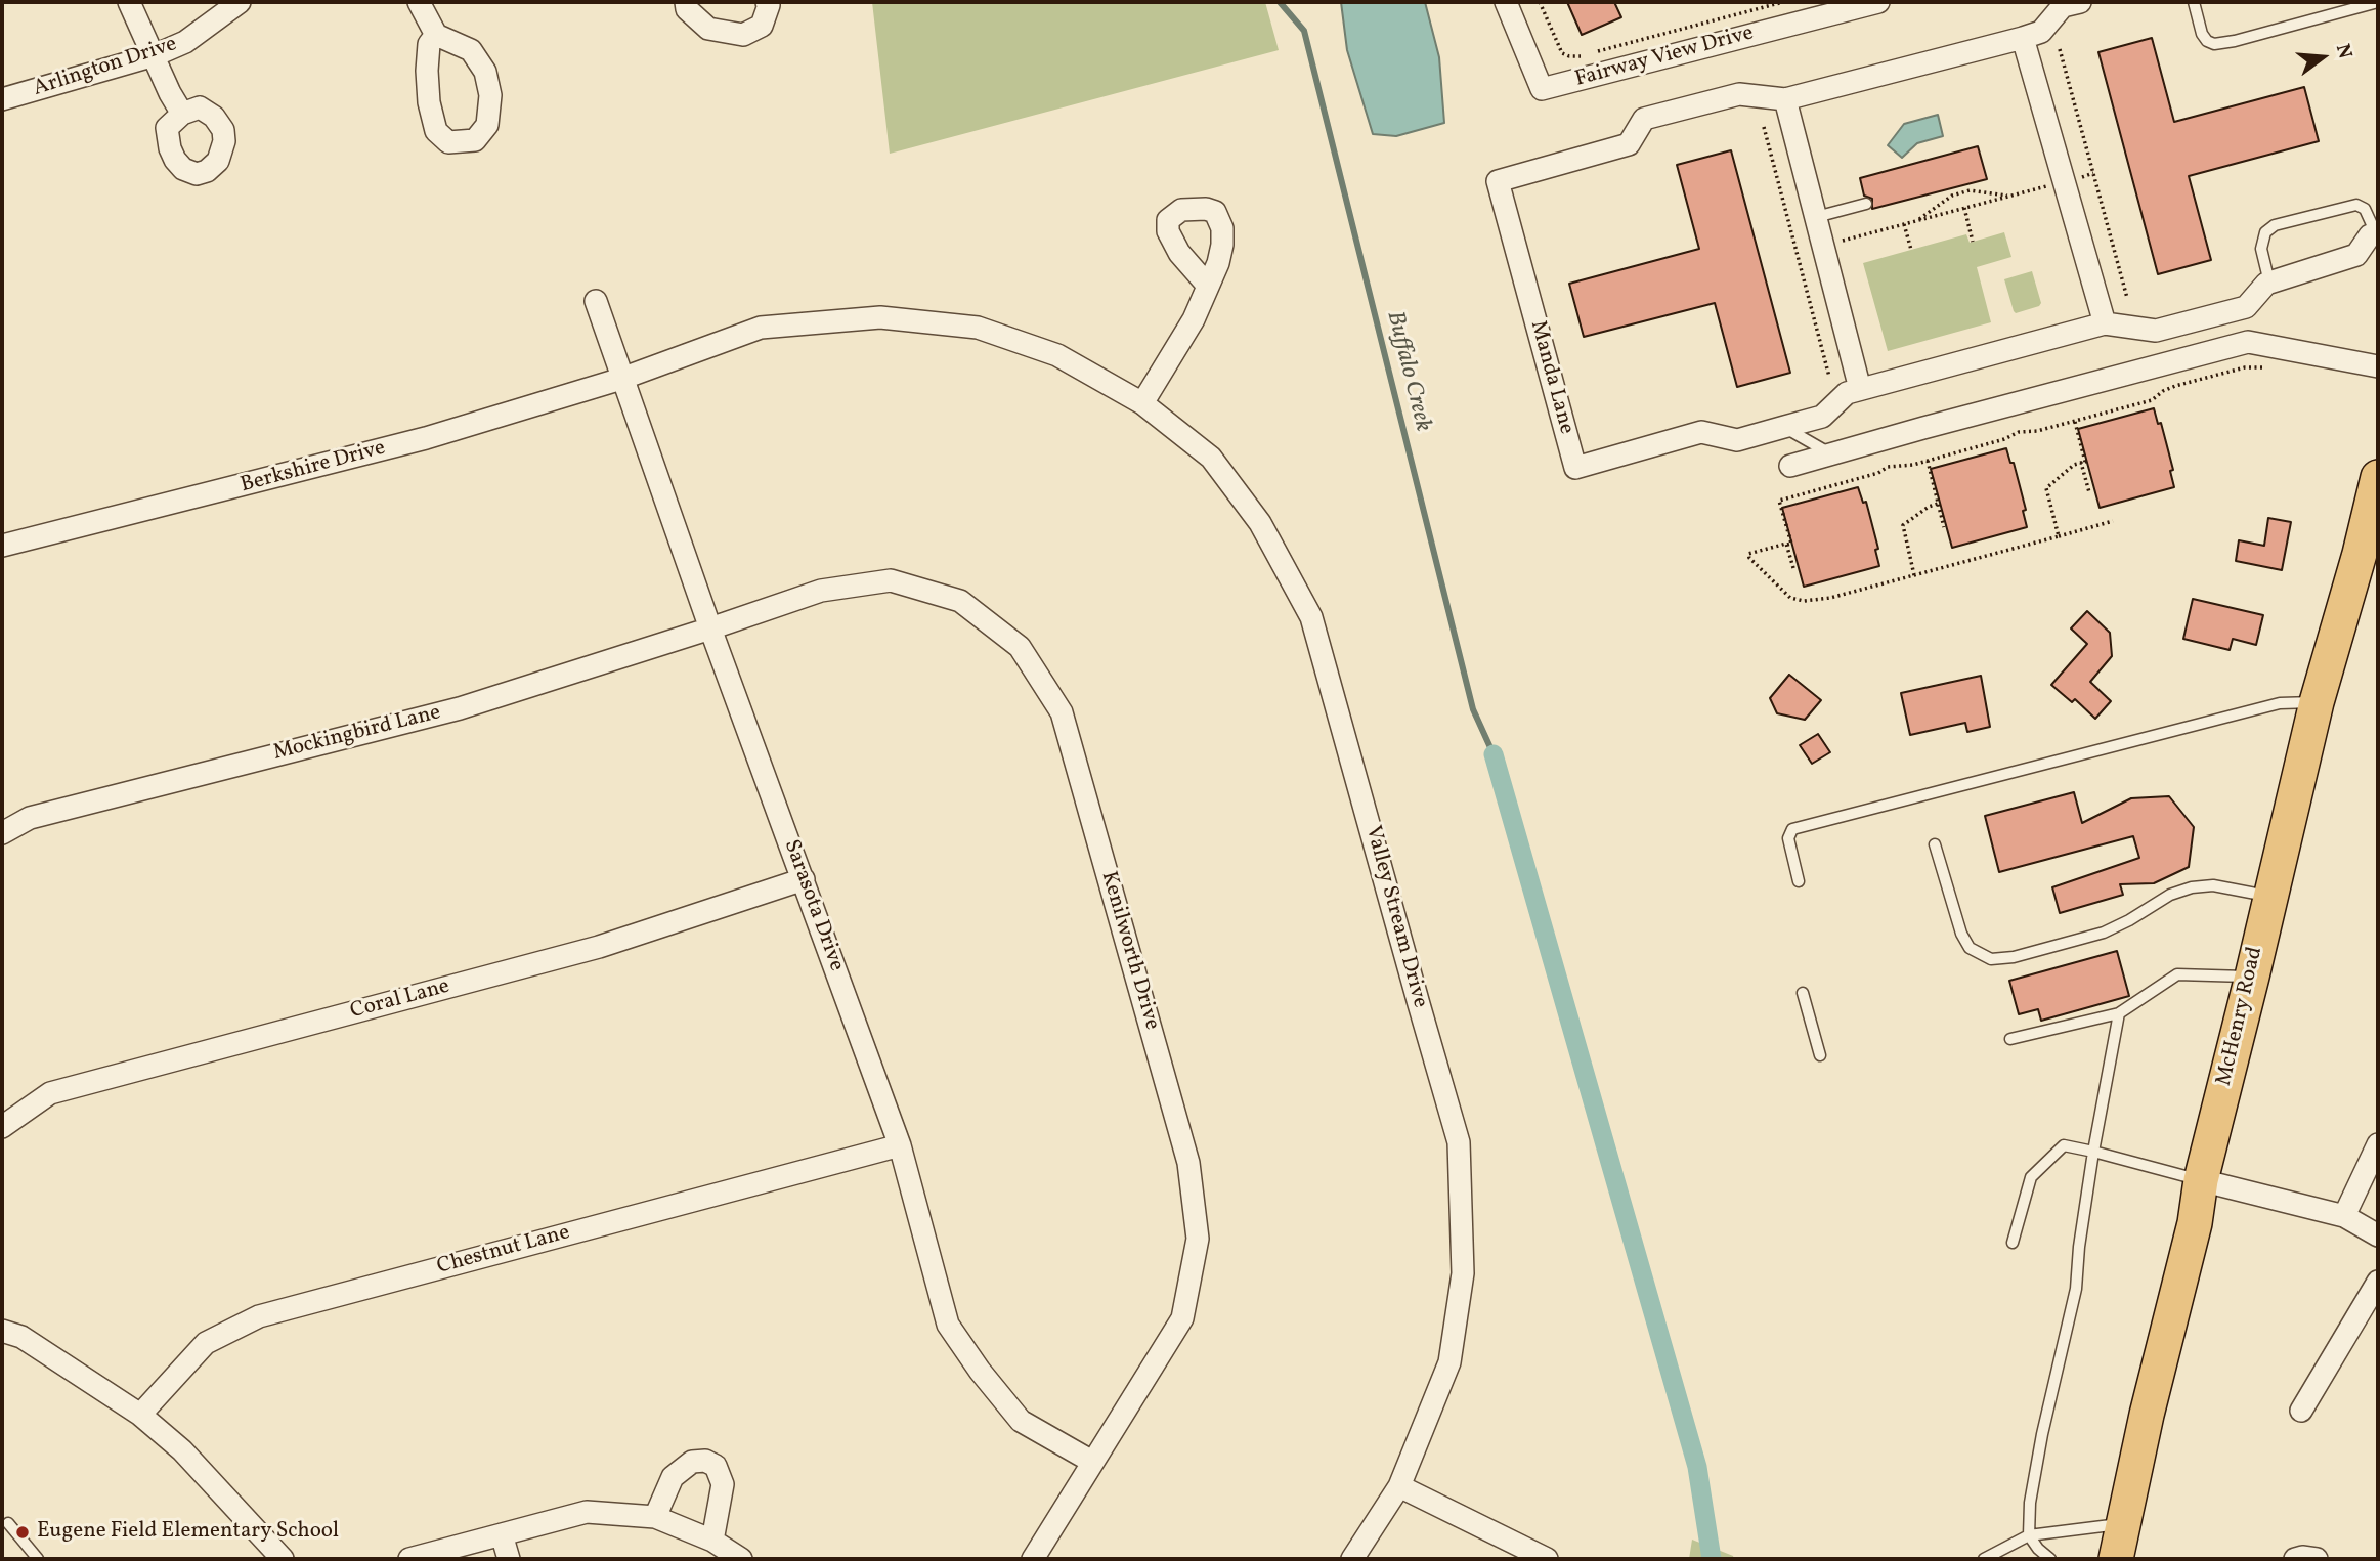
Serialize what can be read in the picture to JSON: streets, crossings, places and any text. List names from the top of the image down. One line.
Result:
{"streets":{"main road":["McHenry Road"],"street":["Fairway View Drive","Arlington Drive","Manda Lane","Berkshire Drive","Mockingbird Lane","Sarasota Drive","Valley Stream Drive","Kenilworth Drive","Coral Lane","Chestnut Lane"]},"crossings":[["Berkshire Drive","Sarasota Drive"],["Berkshire Drive","Valley Stream Drive"],["Mockingbird Lane","Sarasota Drive"],["Mockingbird Lane","Kenilworth Drive"],["Sarasota Drive","Valley Stream Drive"],["Sarasota Drive","Kenilworth Drive"],["Sarasota Drive","Coral Lane"],["Sarasota Drive","Chestnut Lane"]],"water":["Buffalo Creek"],"places":["Eugene Field Elementary School"],"north":"right"}
